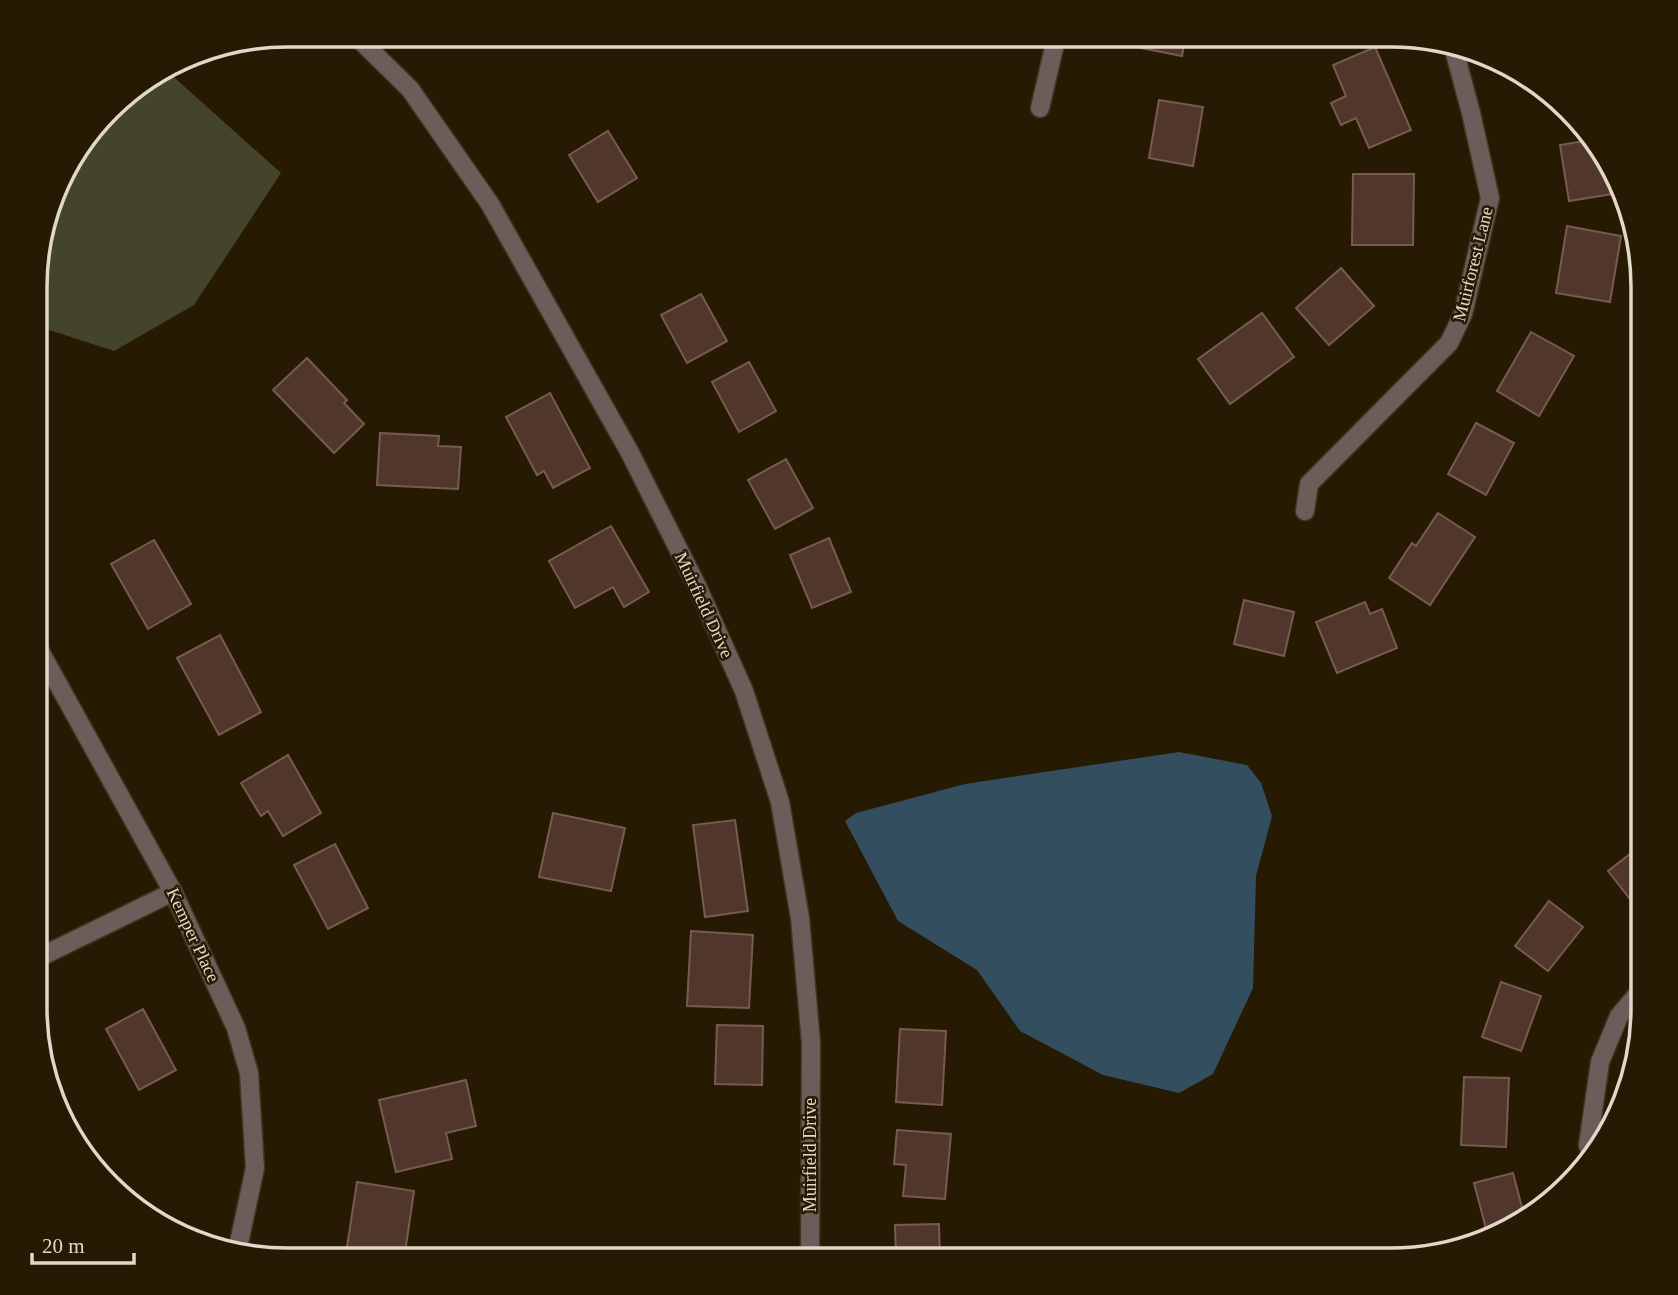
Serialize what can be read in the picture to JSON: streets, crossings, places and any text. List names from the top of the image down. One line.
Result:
{"streets":{"street":["Muirforest Lane","Muirfield Drive","Kemper Place"]},"scale_bar":"20 m"}
